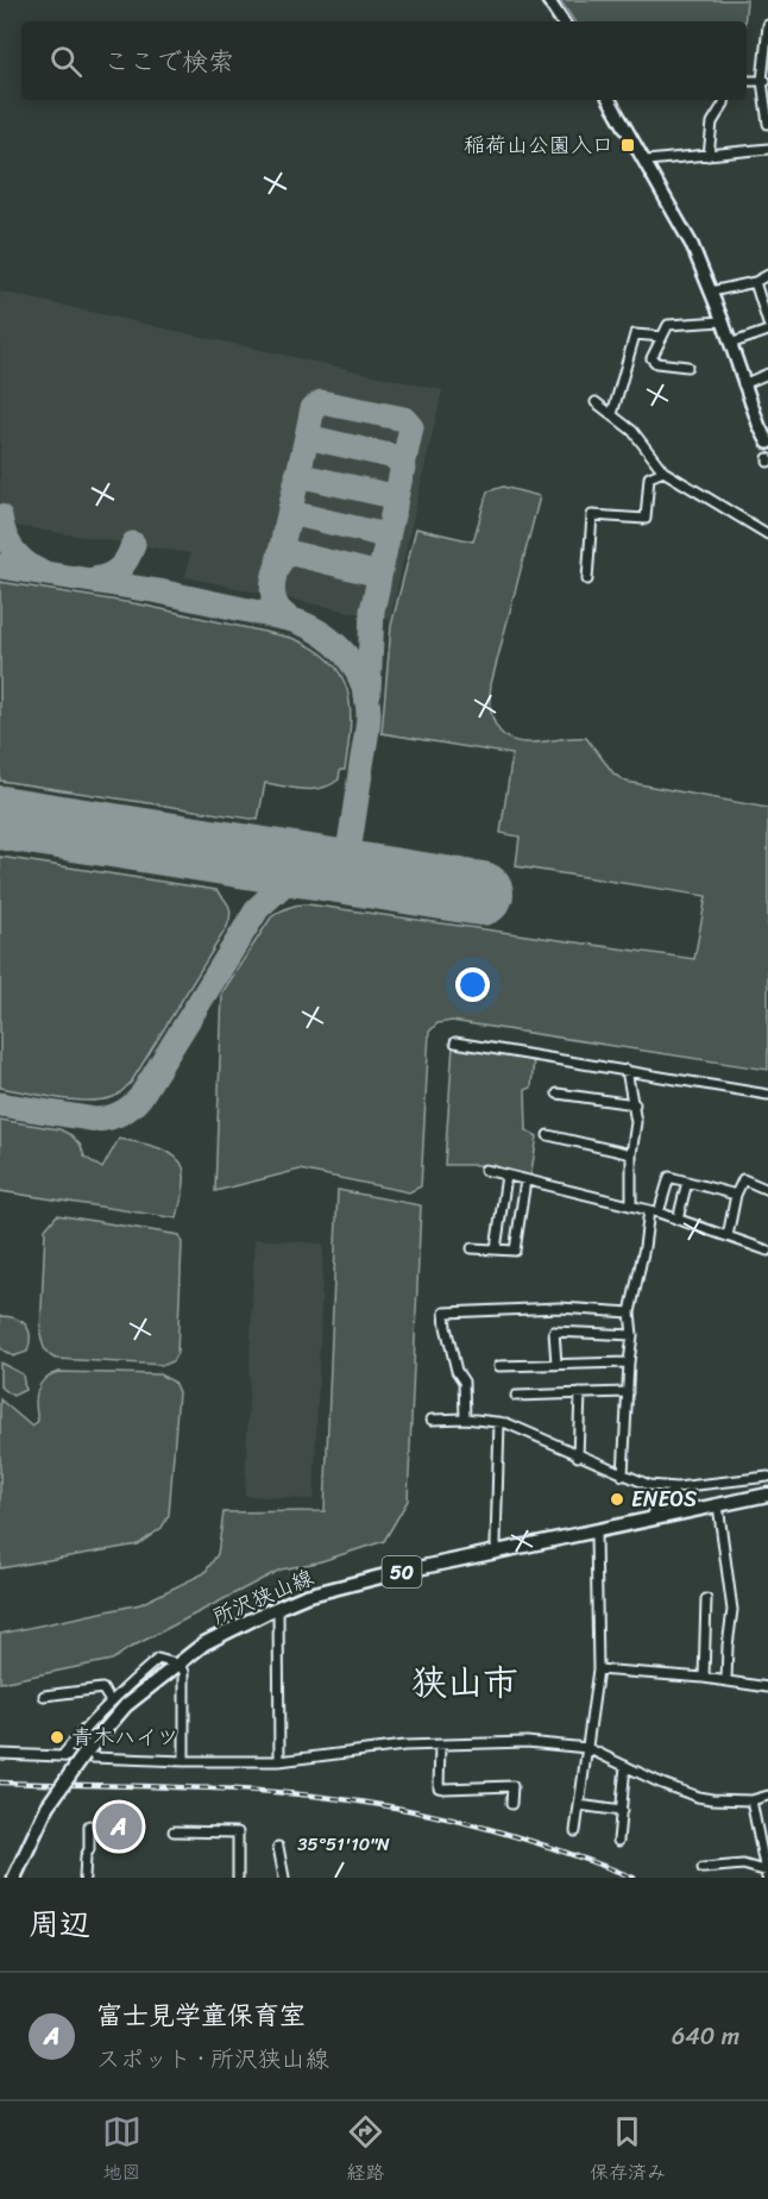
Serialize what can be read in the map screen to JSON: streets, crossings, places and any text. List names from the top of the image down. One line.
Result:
{"streets":{"main road":["50","所沢狭山線"]},"districts":["狭山市"],"places":{"transit":["稲荷山公園入口"],"other":["ENEOS","青木ハイツ"]},"page":{"search":"ここで検索","pins":"A","heading":"周辺","list":[{"mark":"A","name":"富士見学童保育室","note":"スポット · 所沢狭山線","value":"640 m"}],"nav":["地図","経路","保存済み"]},"coordinates":["35°51'10\"N"]}
